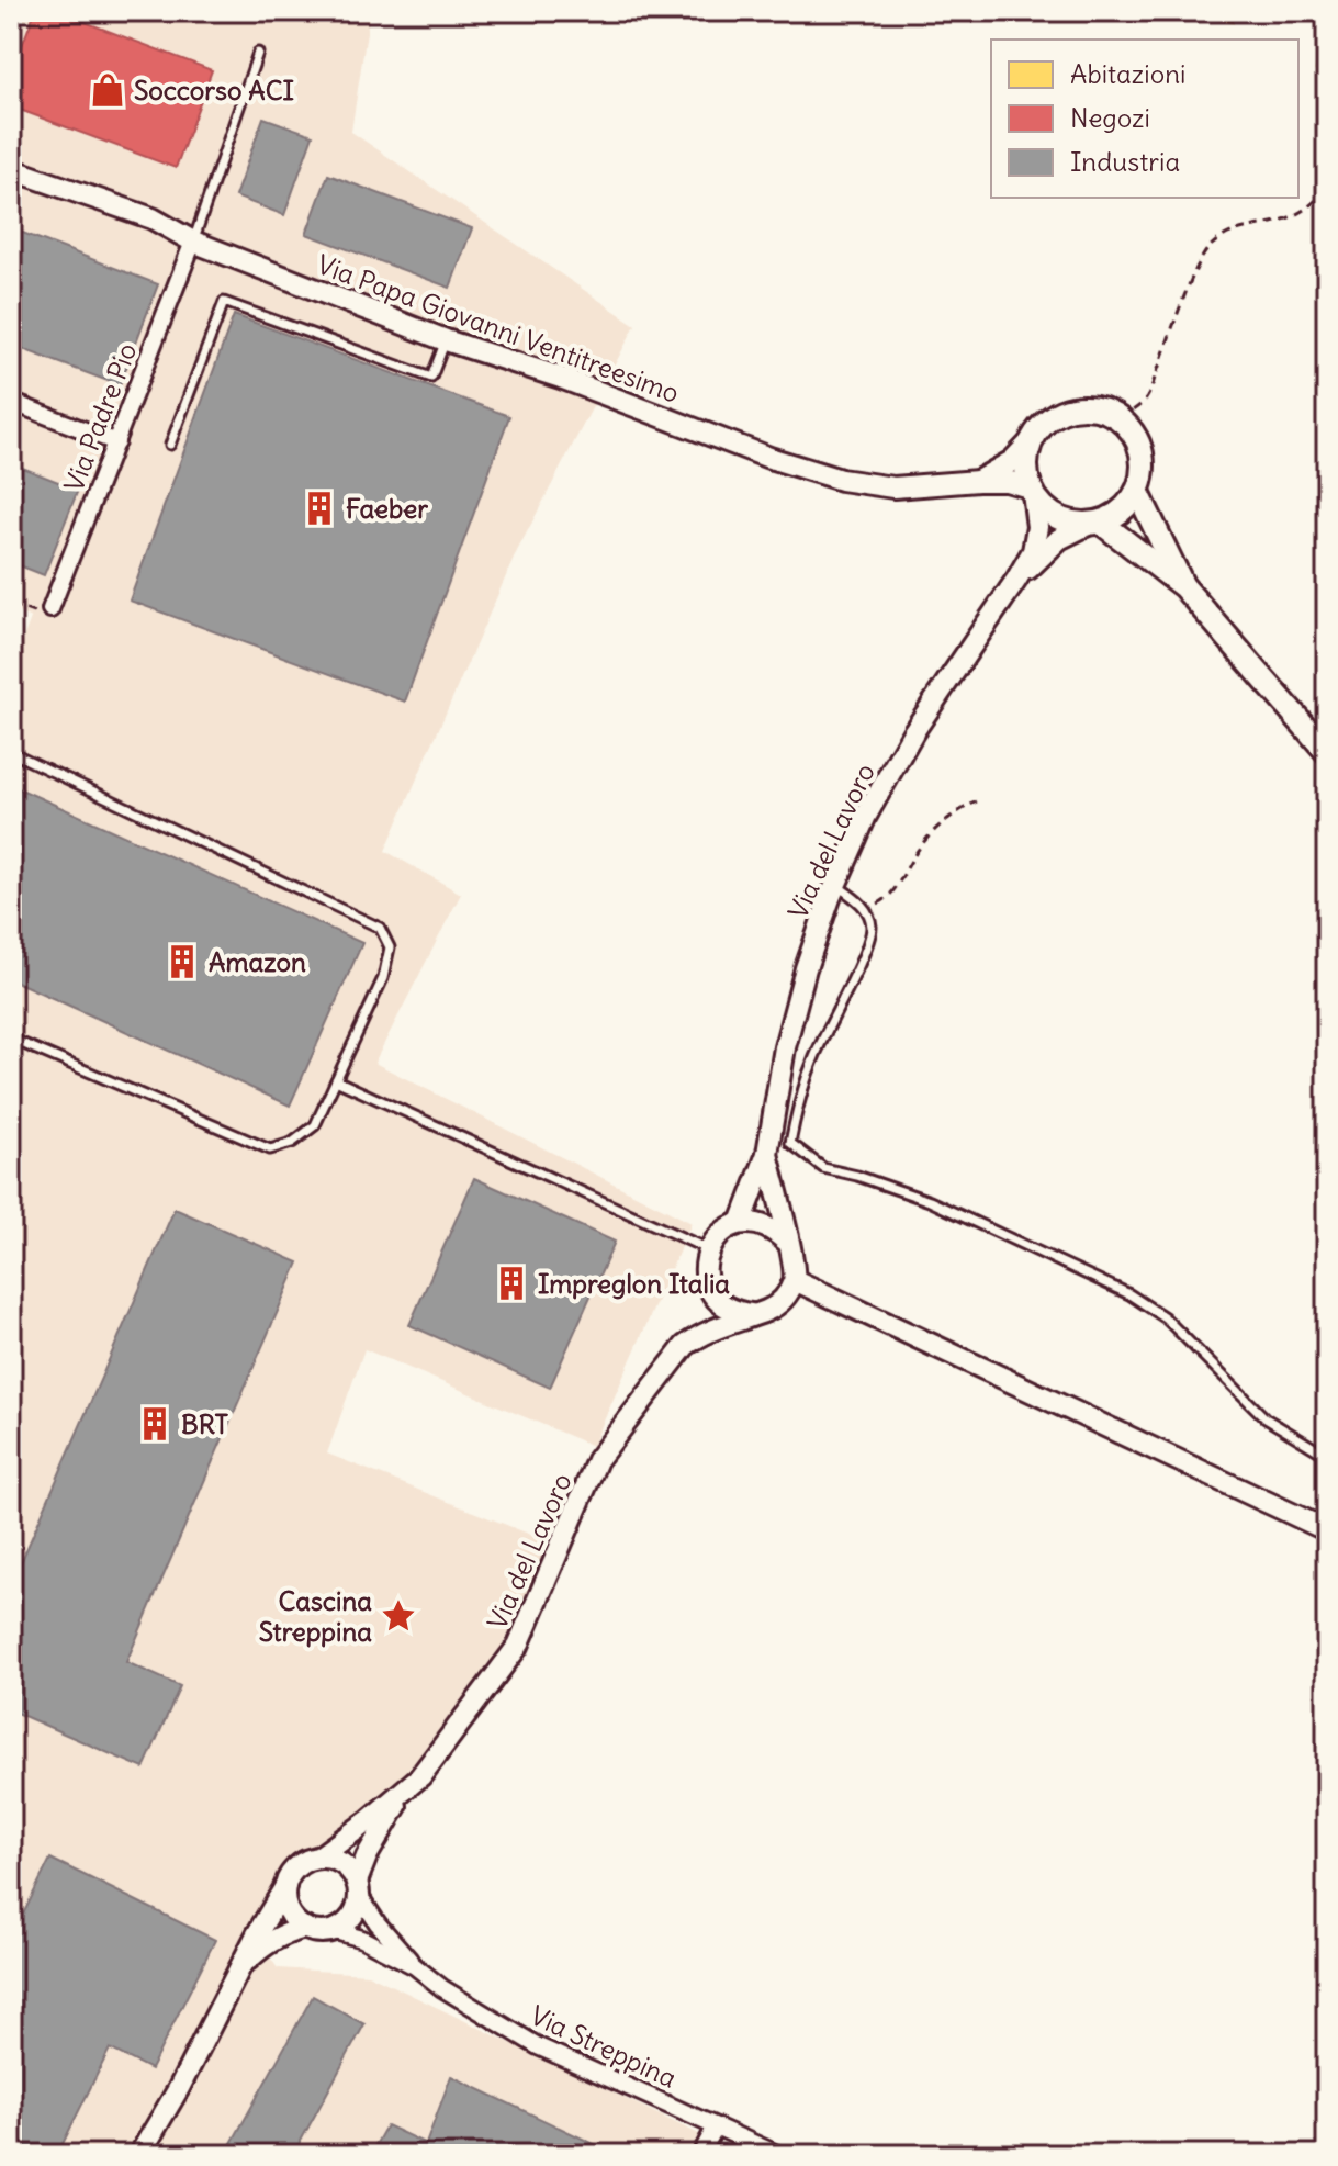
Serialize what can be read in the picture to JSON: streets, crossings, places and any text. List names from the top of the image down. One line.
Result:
{"streets":{"street":["Via Papa Giovanni Ventitreesimo","Via Padre Pio","Via del Lavoro","Via Streppina"]},"crossings":[["Via Papa Giovanni Ventitreesimo","Via Padre Pio"],["Via Papa Giovanni Ventitreesimo","Via del Lavoro"],["Via del Lavoro","Via Streppina"]],"places":{"shop":["Soccorso ACI"],"building":["Faeber","Amazon","Impreglon Italia","BRT"],"place":["Cascina Streppina"]},"legend":["Abitazioni","Negozi","Industria"]}
